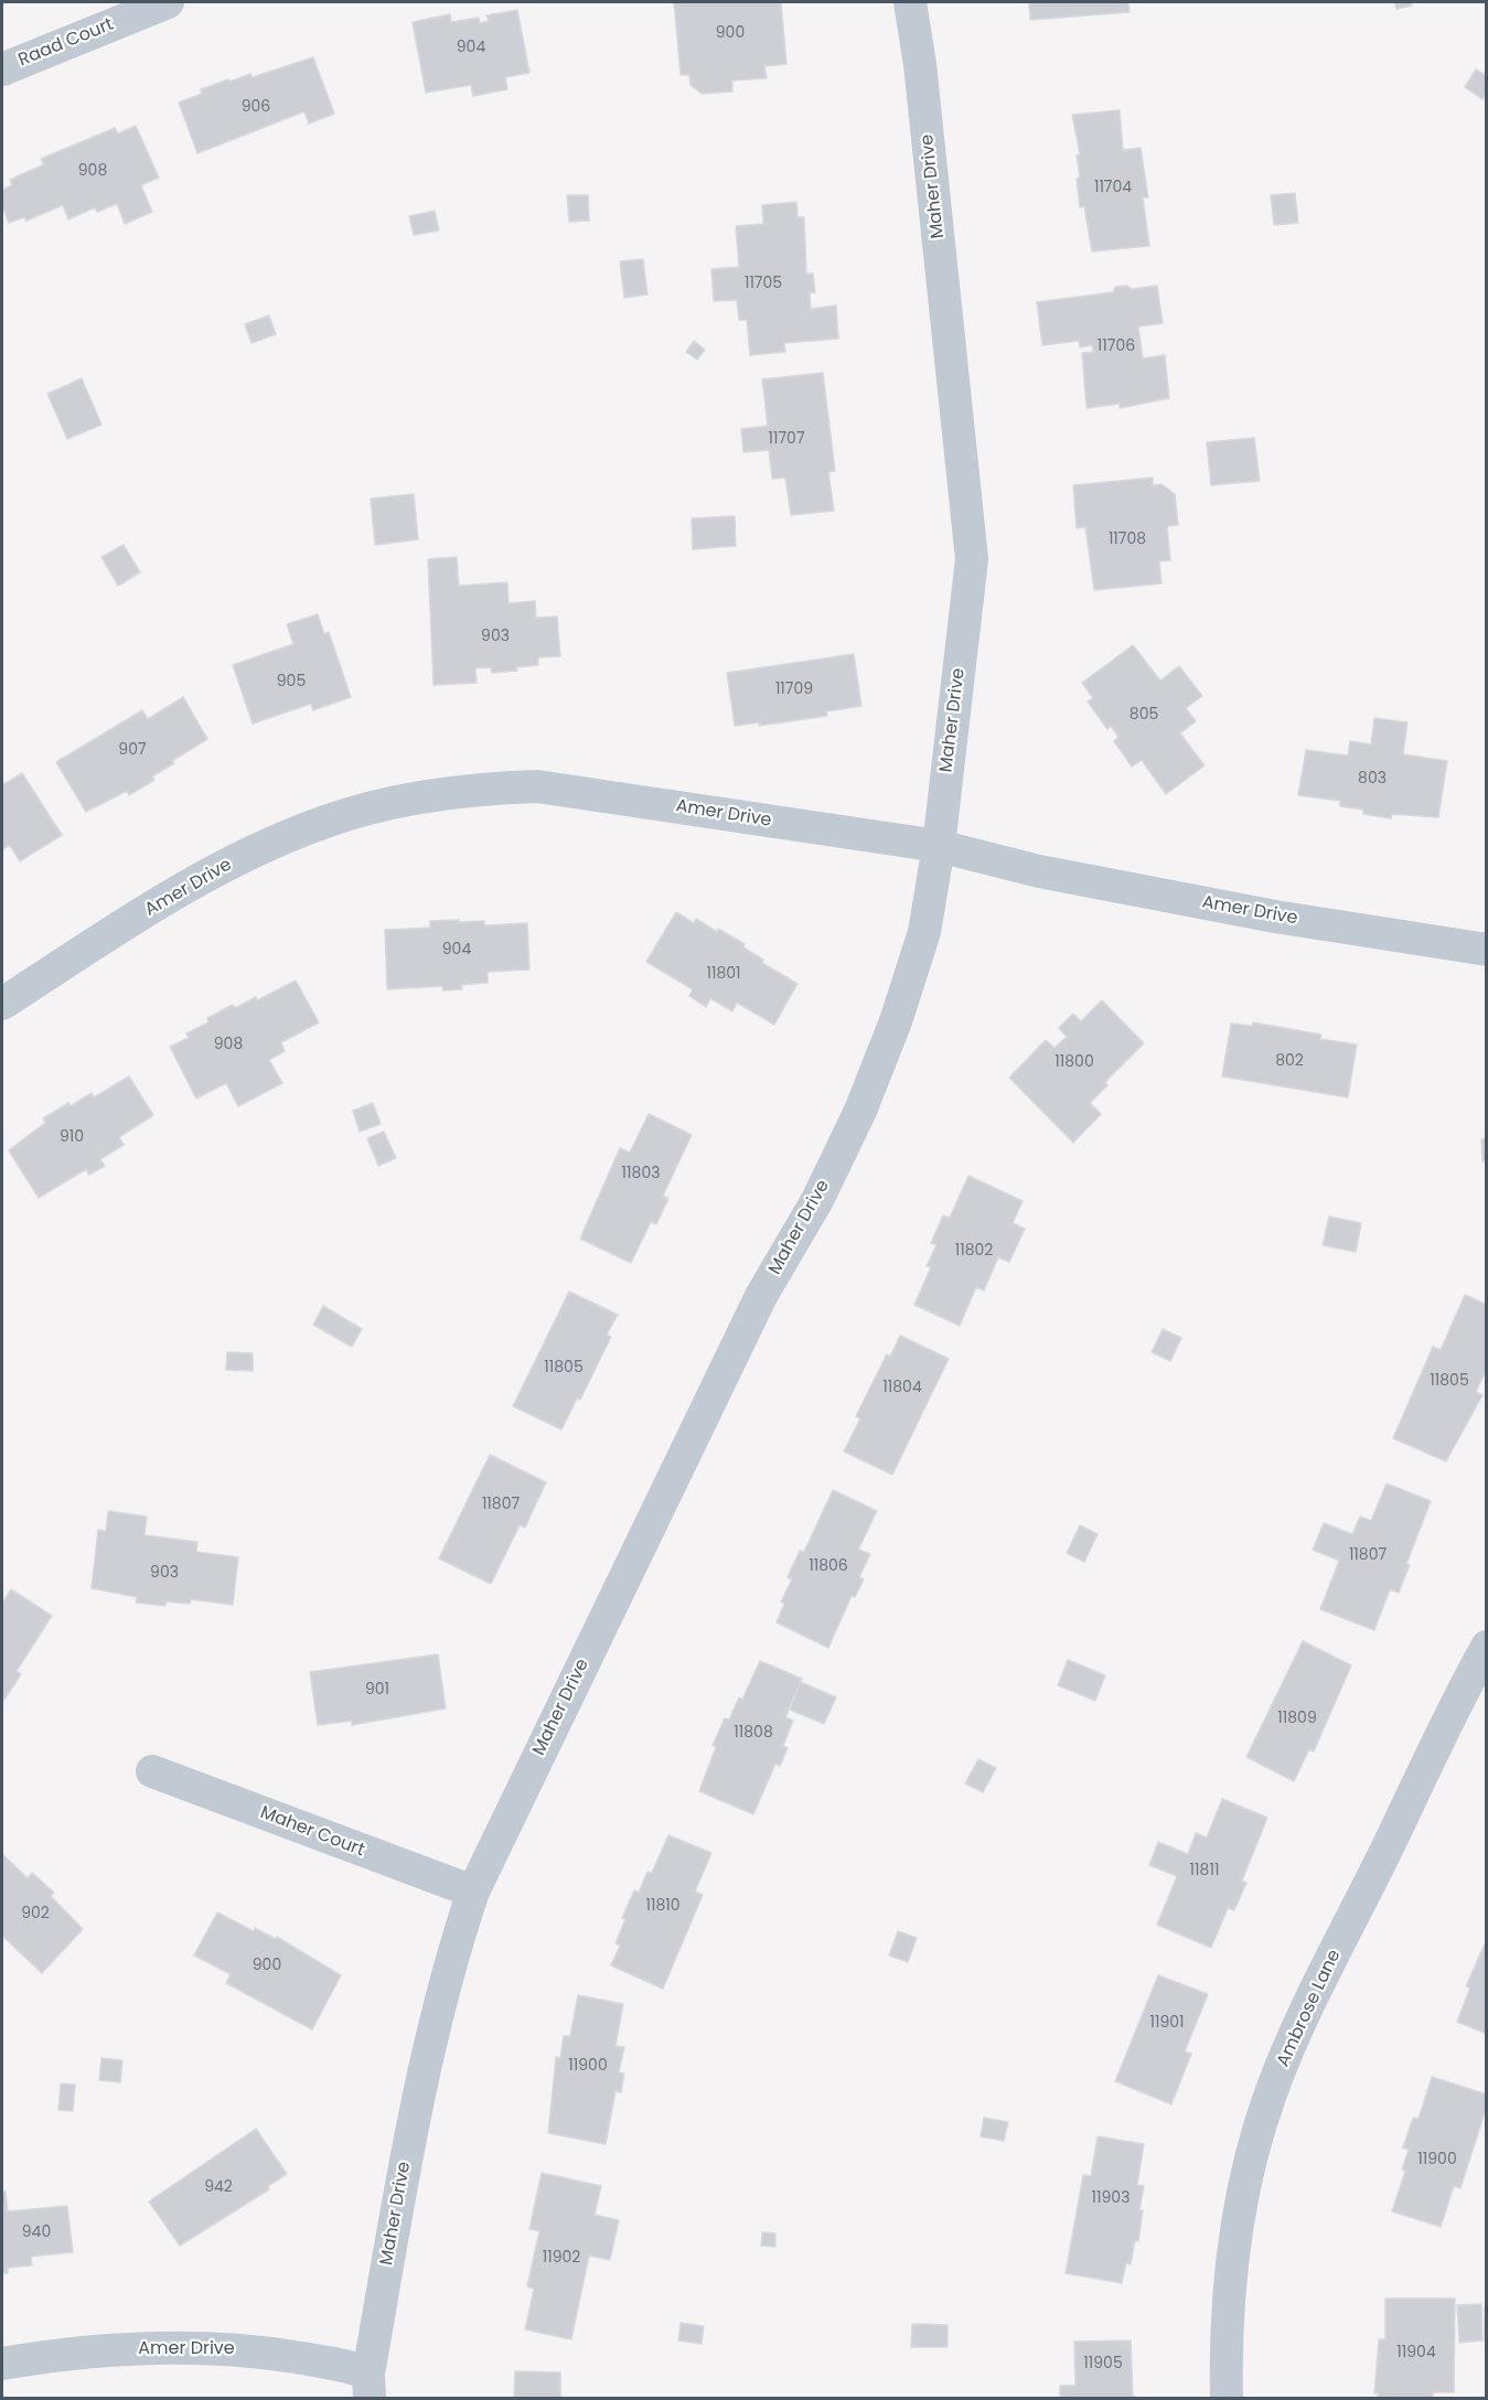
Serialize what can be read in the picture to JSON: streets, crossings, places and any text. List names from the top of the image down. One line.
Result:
{"streets":{"street":["Raad Court","Maher Drive","Amer Drive","Maher Court","Ambrose Lane"]},"crossings":[["Maher Drive","Amer Drive"],["Maher Drive","Maher Court"]],"house_numbers":["900","904","906","908","11704","11705","11706","11707","11708","903","905","11709","805","907","803","904","11801","908","802","11800","910","11803","11802","11805","11805","11804","11807","11807","11806","903","901","11809","11808","11811","11810","902","900","11901","11900","11900","942","11903","940","11902","11904","11905"]}
